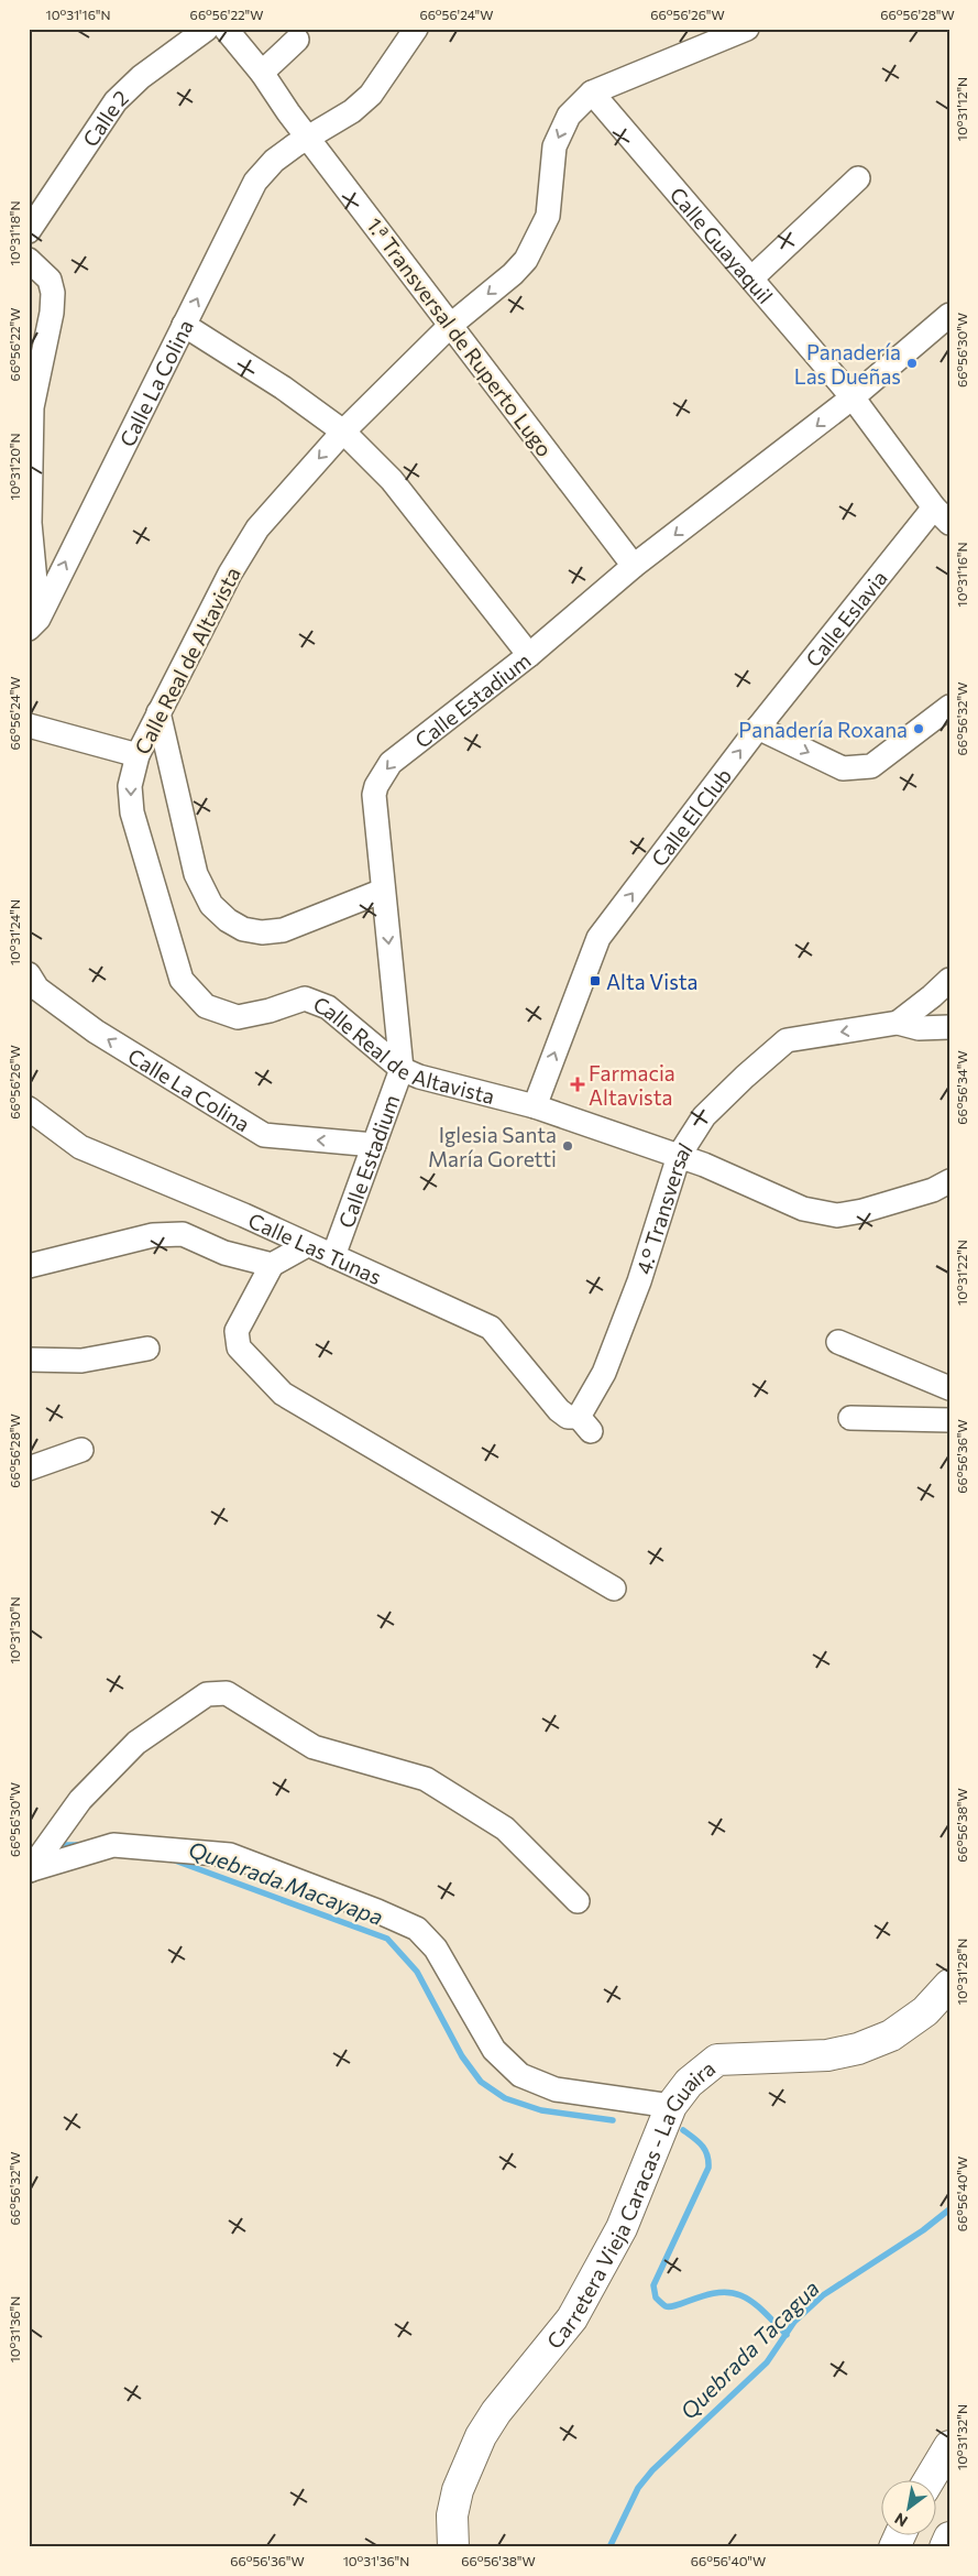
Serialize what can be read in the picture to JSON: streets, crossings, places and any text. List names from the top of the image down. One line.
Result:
{"streets":{"main road":["Carretera Vieja Caracas - La Guaira"],"street":["Calle 2","Calle Guayaquil","1.ª Transversal de Ruperto Lugo","Calle La Colina","Calle Eslavia","Calle Real de Altavista","Calle Estadium","Calle El Club","4.° Transversal","Calle Las Tunas"]},"crossings":[["Calle Guayaquil","Calle Eslavia"],["Calle Guayaquil","Calle Real de Altavista"],["Calle Guayaquil","Calle Estadium"],["1.ª Transversal de Ruperto Lugo","Calle La Colina"],["1.ª Transversal de Ruperto Lugo","Calle Real de Altavista"],["1.ª Transversal de Ruperto Lugo","Calle Estadium"],["Calle La Colina","Calle Estadium"],["Calle Eslavia","Calle El Club"],["Calle Real de Altavista","Calle Estadium"],["Calle Real de Altavista","Calle El Club"],["Calle Real de Altavista","4.° Transversal"],["Calle Estadium","Calle Las Tunas"],["4.° Transversal","Calle Las Tunas"]],"one_way":["Calle Estadium","Calle El Club","4.° Transversal"],"water":["Quebrada Macayapa","Quebrada Tacagua"],"places":{"other":["Panadería Las Dueñas","Panadería Roxana","Iglesia Santa María Goretti"],"transit":["Alta Vista"],"health":["Farmacia Altavista"]},"north":"bottom left","coordinates":["10°31'16\"N","66°56'22\"W","66°56'24\"W","66°56'26\"W","66°56'28\"W","10°31'12\"N","10°31'18\"N","66°56'30\"W","10°31'20\"N","66°56'32\"W","10°31'24\"N","66°56'34\"W","10°31'22\"N","66°56'36\"W","10°31'30\"N","66°56'38\"W","10°31'28\"N","66°56'40\"W","10°31'36\"N","10°31'32\"N"]}
